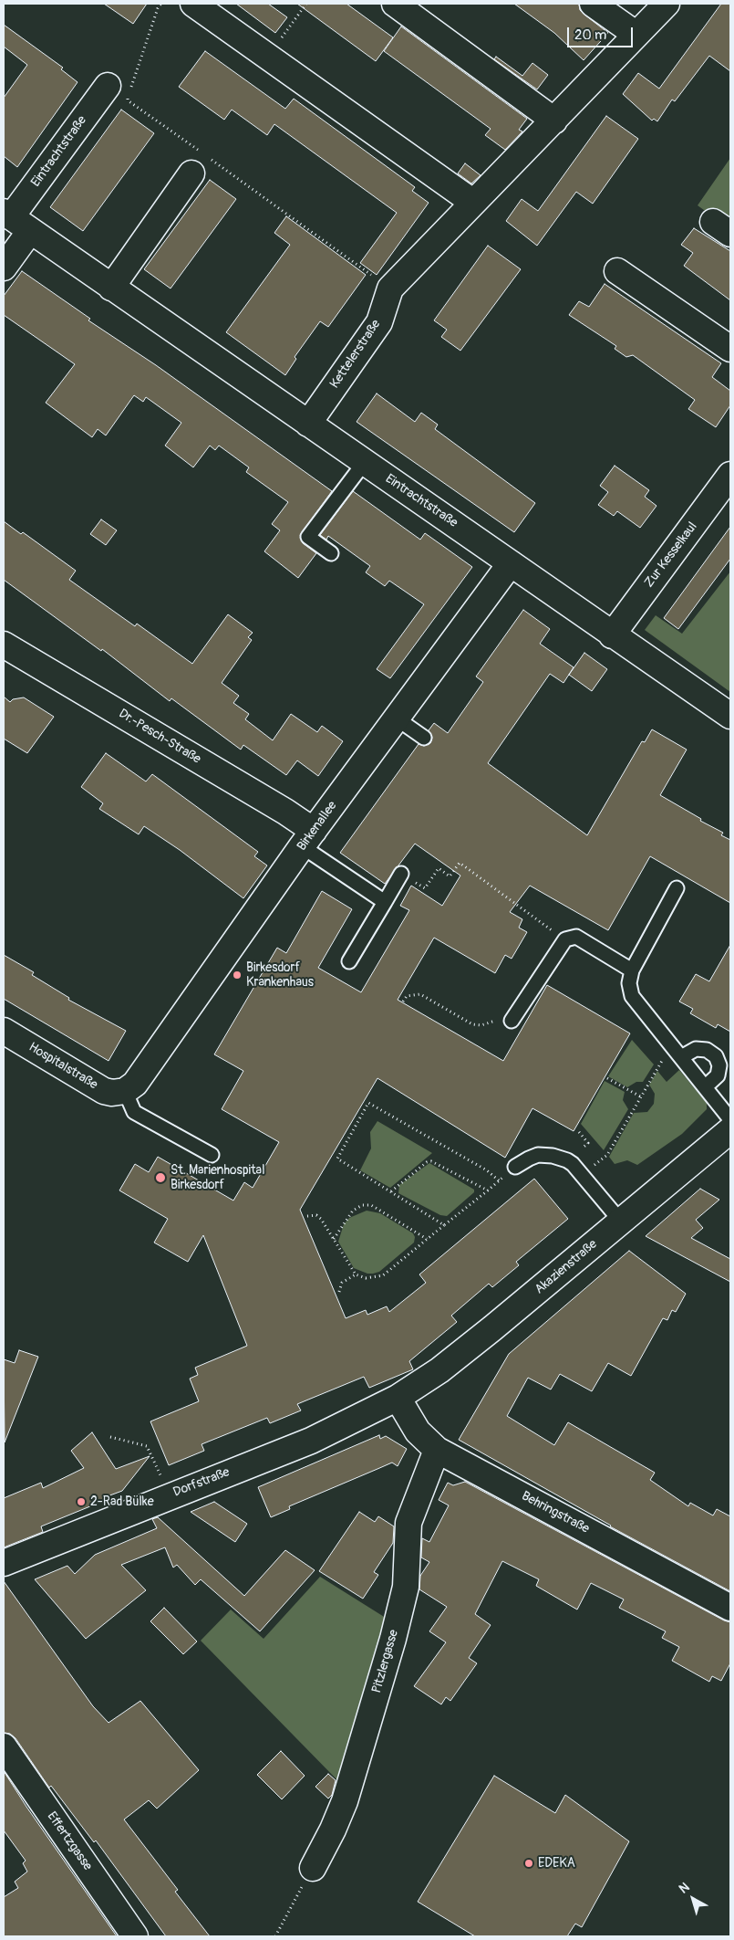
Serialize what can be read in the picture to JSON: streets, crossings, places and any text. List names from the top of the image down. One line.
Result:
{"streets":{"street":["Eintrachtstraße","Kettelerstraße","Zur Kesselkaul","Dr.-Pesch-Straße","Birkenallee","Hospitalstraße","Akazienstraße","Dorfstraße","Behringstraße","Pitzlergasse","Effertzgasse"]},"crossings":[["Eintrachtstraße","Kettelerstraße"],["Eintrachtstraße","Zur Kesselkaul"],["Eintrachtstraße","Birkenallee"],["Dr.-Pesch-Straße","Birkenallee"],["Birkenallee","Hospitalstraße"],["Akazienstraße","Dorfstraße"],["Akazienstraße","Behringstraße"],["Dorfstraße","Behringstraße"],["Behringstraße","Pitzlergasse"]],"places":["Birkesdorf Krankenhaus","St. Marienhospital Birkesdorf","2-Rad Bülke","EDEKA"],"scale_bar":"20 m","north":"top left"}
